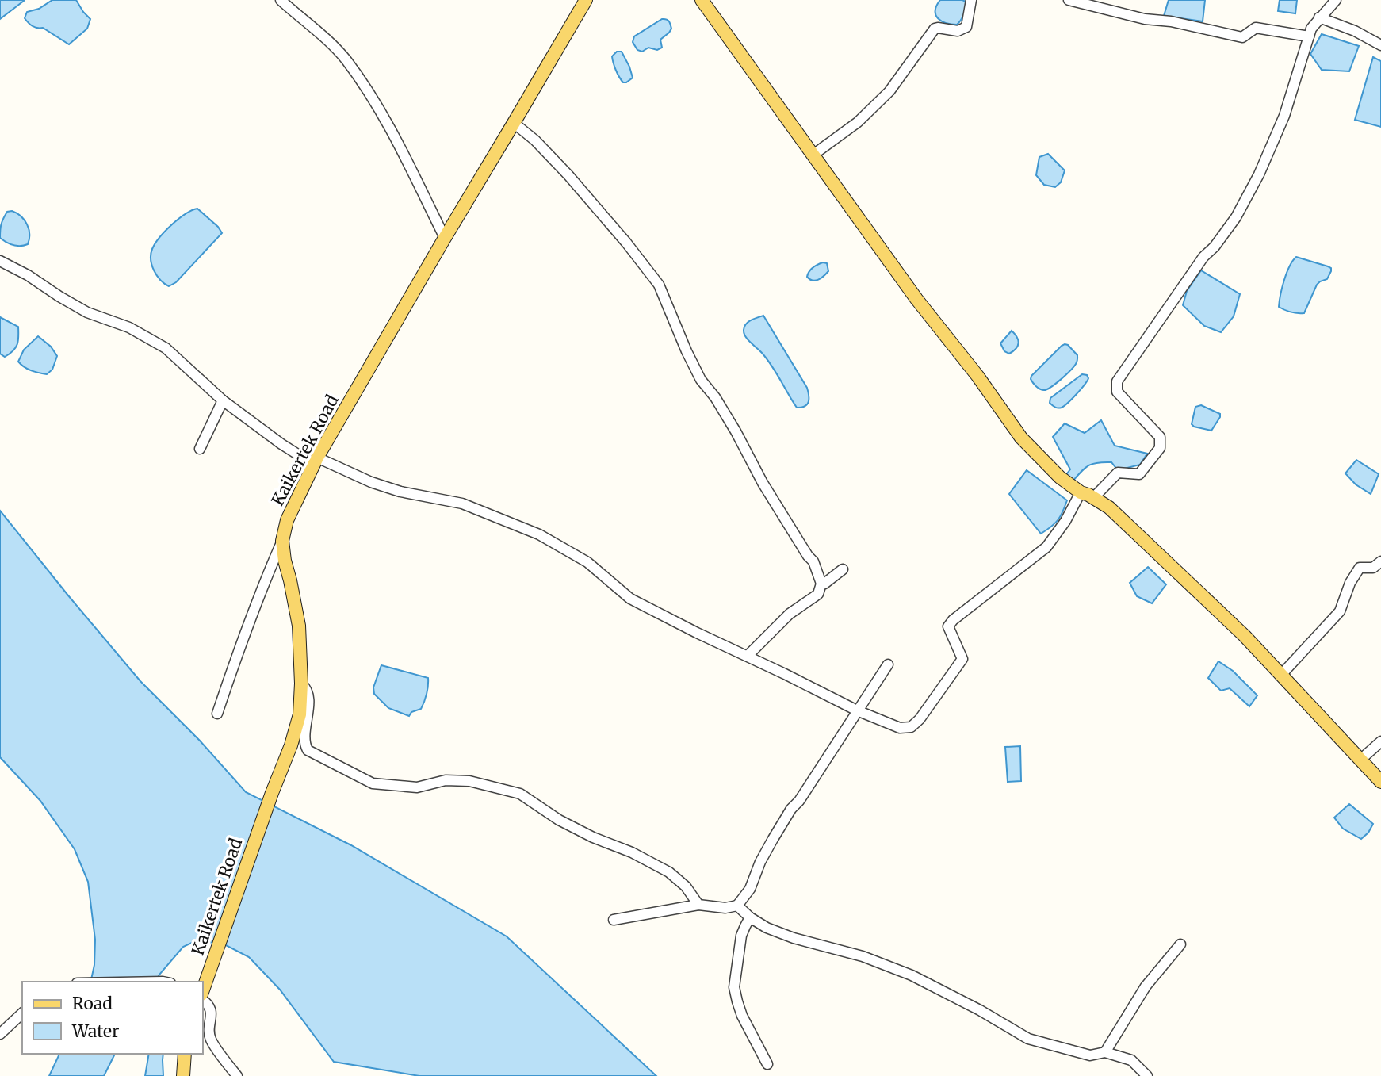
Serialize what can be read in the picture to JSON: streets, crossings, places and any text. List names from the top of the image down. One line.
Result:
{"streets":{"main road":["Kaikertek Road"]},"legend":["Road","Water"]}
